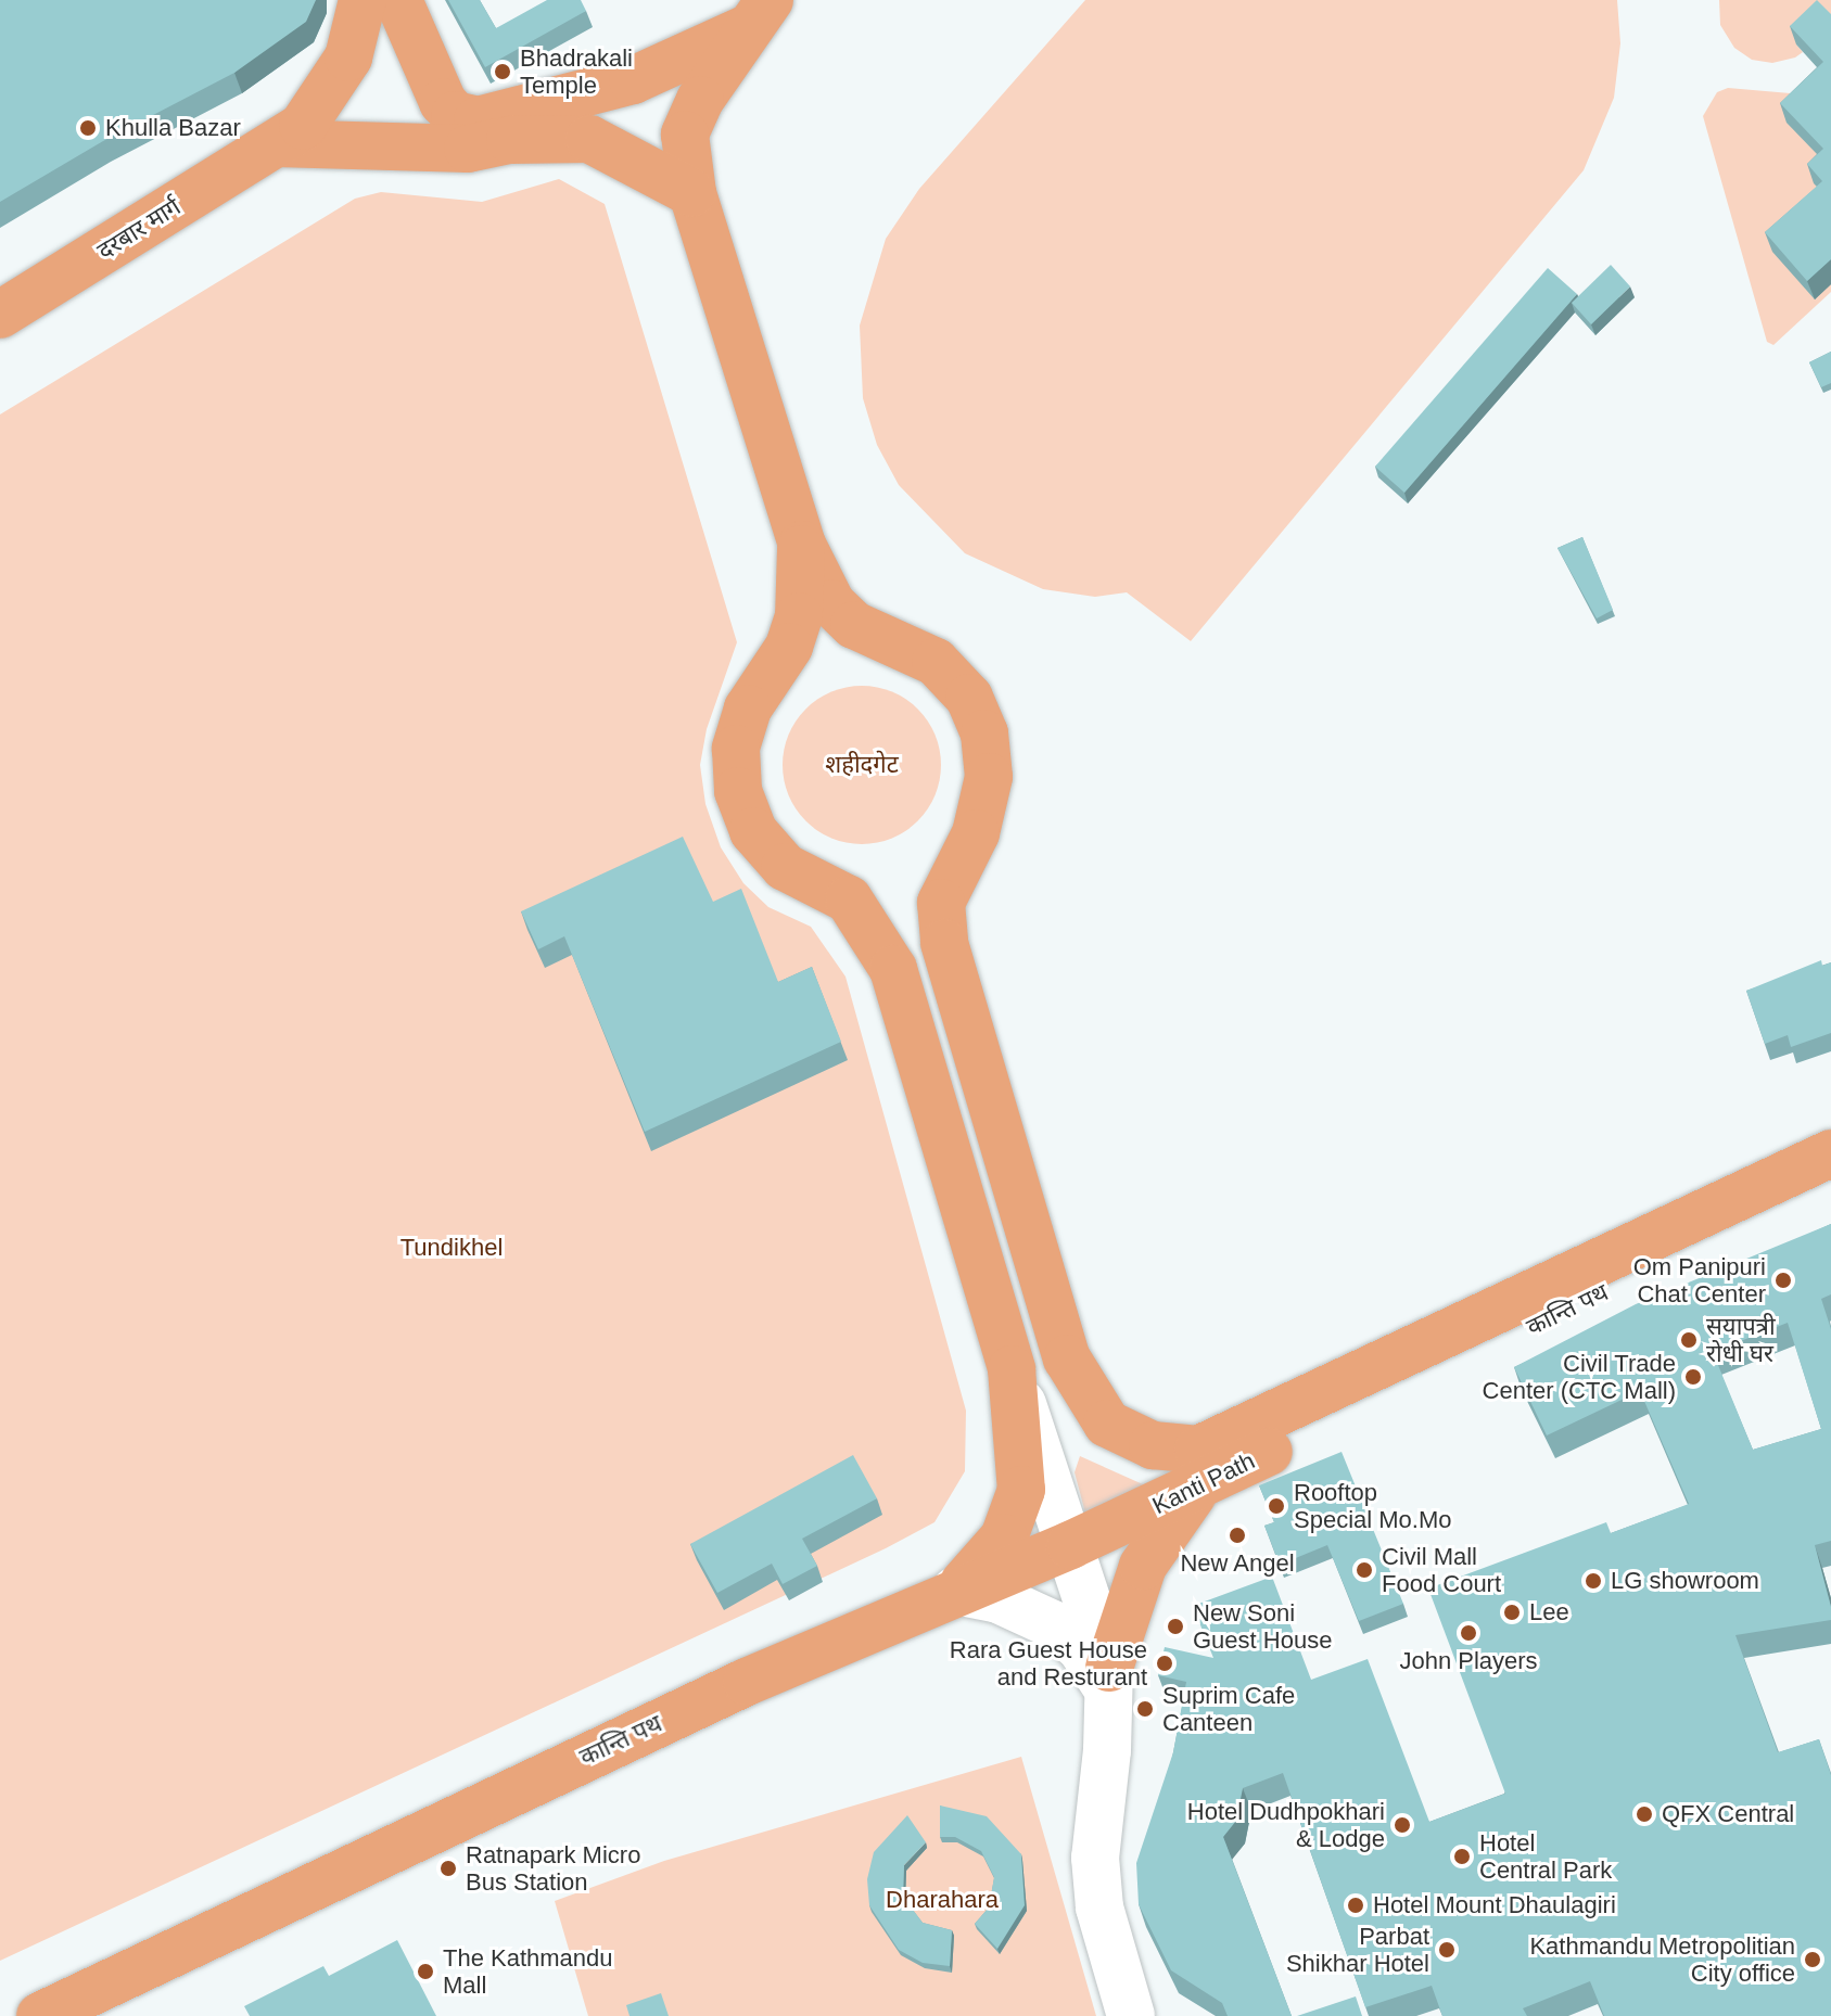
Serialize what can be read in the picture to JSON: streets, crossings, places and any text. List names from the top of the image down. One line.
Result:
{"streets":{"main road":["दरबार मार्ग","कान्ति पथ","Kanti Path"]},"crossings":[["कान्ति पथ","Kanti Path"]],"parks":["शहीदगेट","Tundikhel","Dharahara"],"places":["Bhadrakali Temple","Khulla Bazar","Om Panipuri Chat Center","सयापत्री रोधी घर","Civil Trade Center (CTC Mall)","Rooftop Special Mo.Mo","New Angel","Civil Mall Food Court","LG showroom","Lee","New Soni Guest House","John Players","Rara Guest House and Resturant","Suprim Cafe Canteen","QFX Central","Hotel Dudhpokhari & Lodge","Hotel Central Park","Ratnapark Micro Bus Station","Hotel Mount Dhaulagiri","Parbat Shikhar Hotel","Kathmandu Metropolitian City office","The Kathmandu Mall"]}
